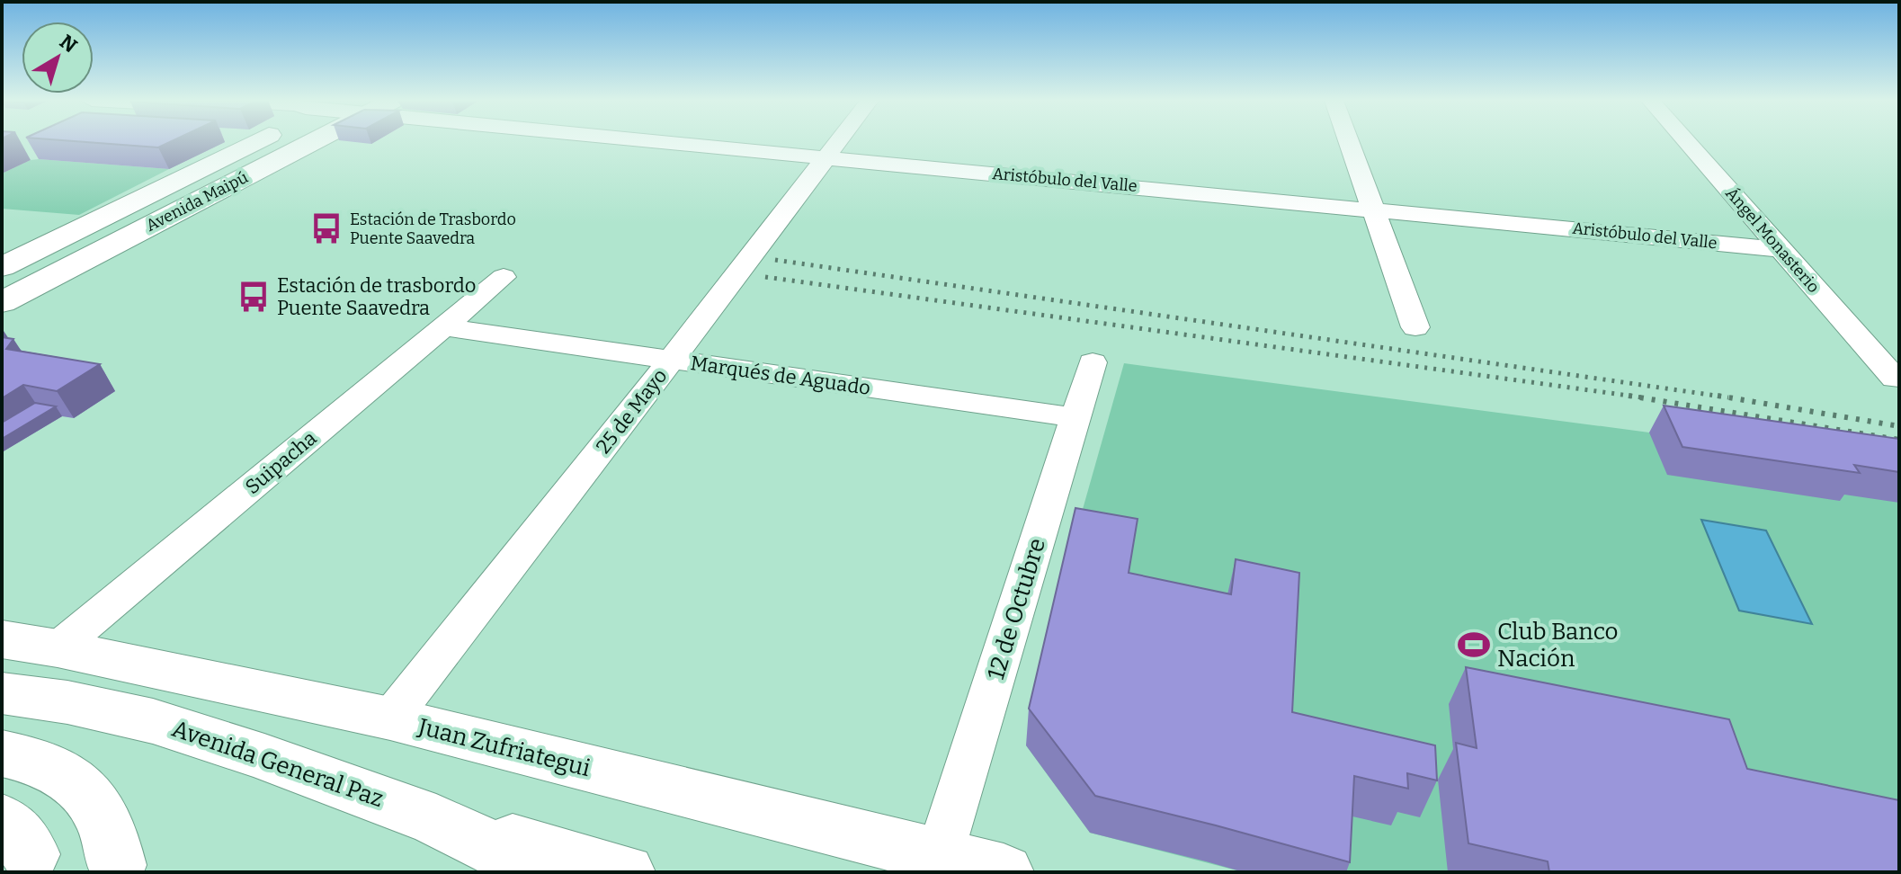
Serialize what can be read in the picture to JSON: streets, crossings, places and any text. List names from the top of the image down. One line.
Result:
{"streets":{"main road":["Avenida Maipú","Juan Zufriategui","Avenida General Paz"],"street":["Aristóbulo del Valle","Ángel Monasterio","Marqués de Aguado","25 de Mayo","Suipacha","12 de Octubre"]},"crossings":[["Aristóbulo del Valle","Ángel Monasterio"],["Aristóbulo del Valle","25 de Mayo"],["Marqués de Aguado","25 de Mayo"],["Marqués de Aguado","Suipacha"],["Marqués de Aguado","12 de Octubre"],["25 de Mayo","Juan Zufriategui"],["Suipacha","Juan Zufriategui"],["12 de Octubre","Juan Zufriategui"]],"places":{"bus stop":["Estación de Trasbordo Puente Saavedra","Estación de trasbordo Puente Saavedra"],"sports":["Club Banco Nación"]},"north":"top right"}
